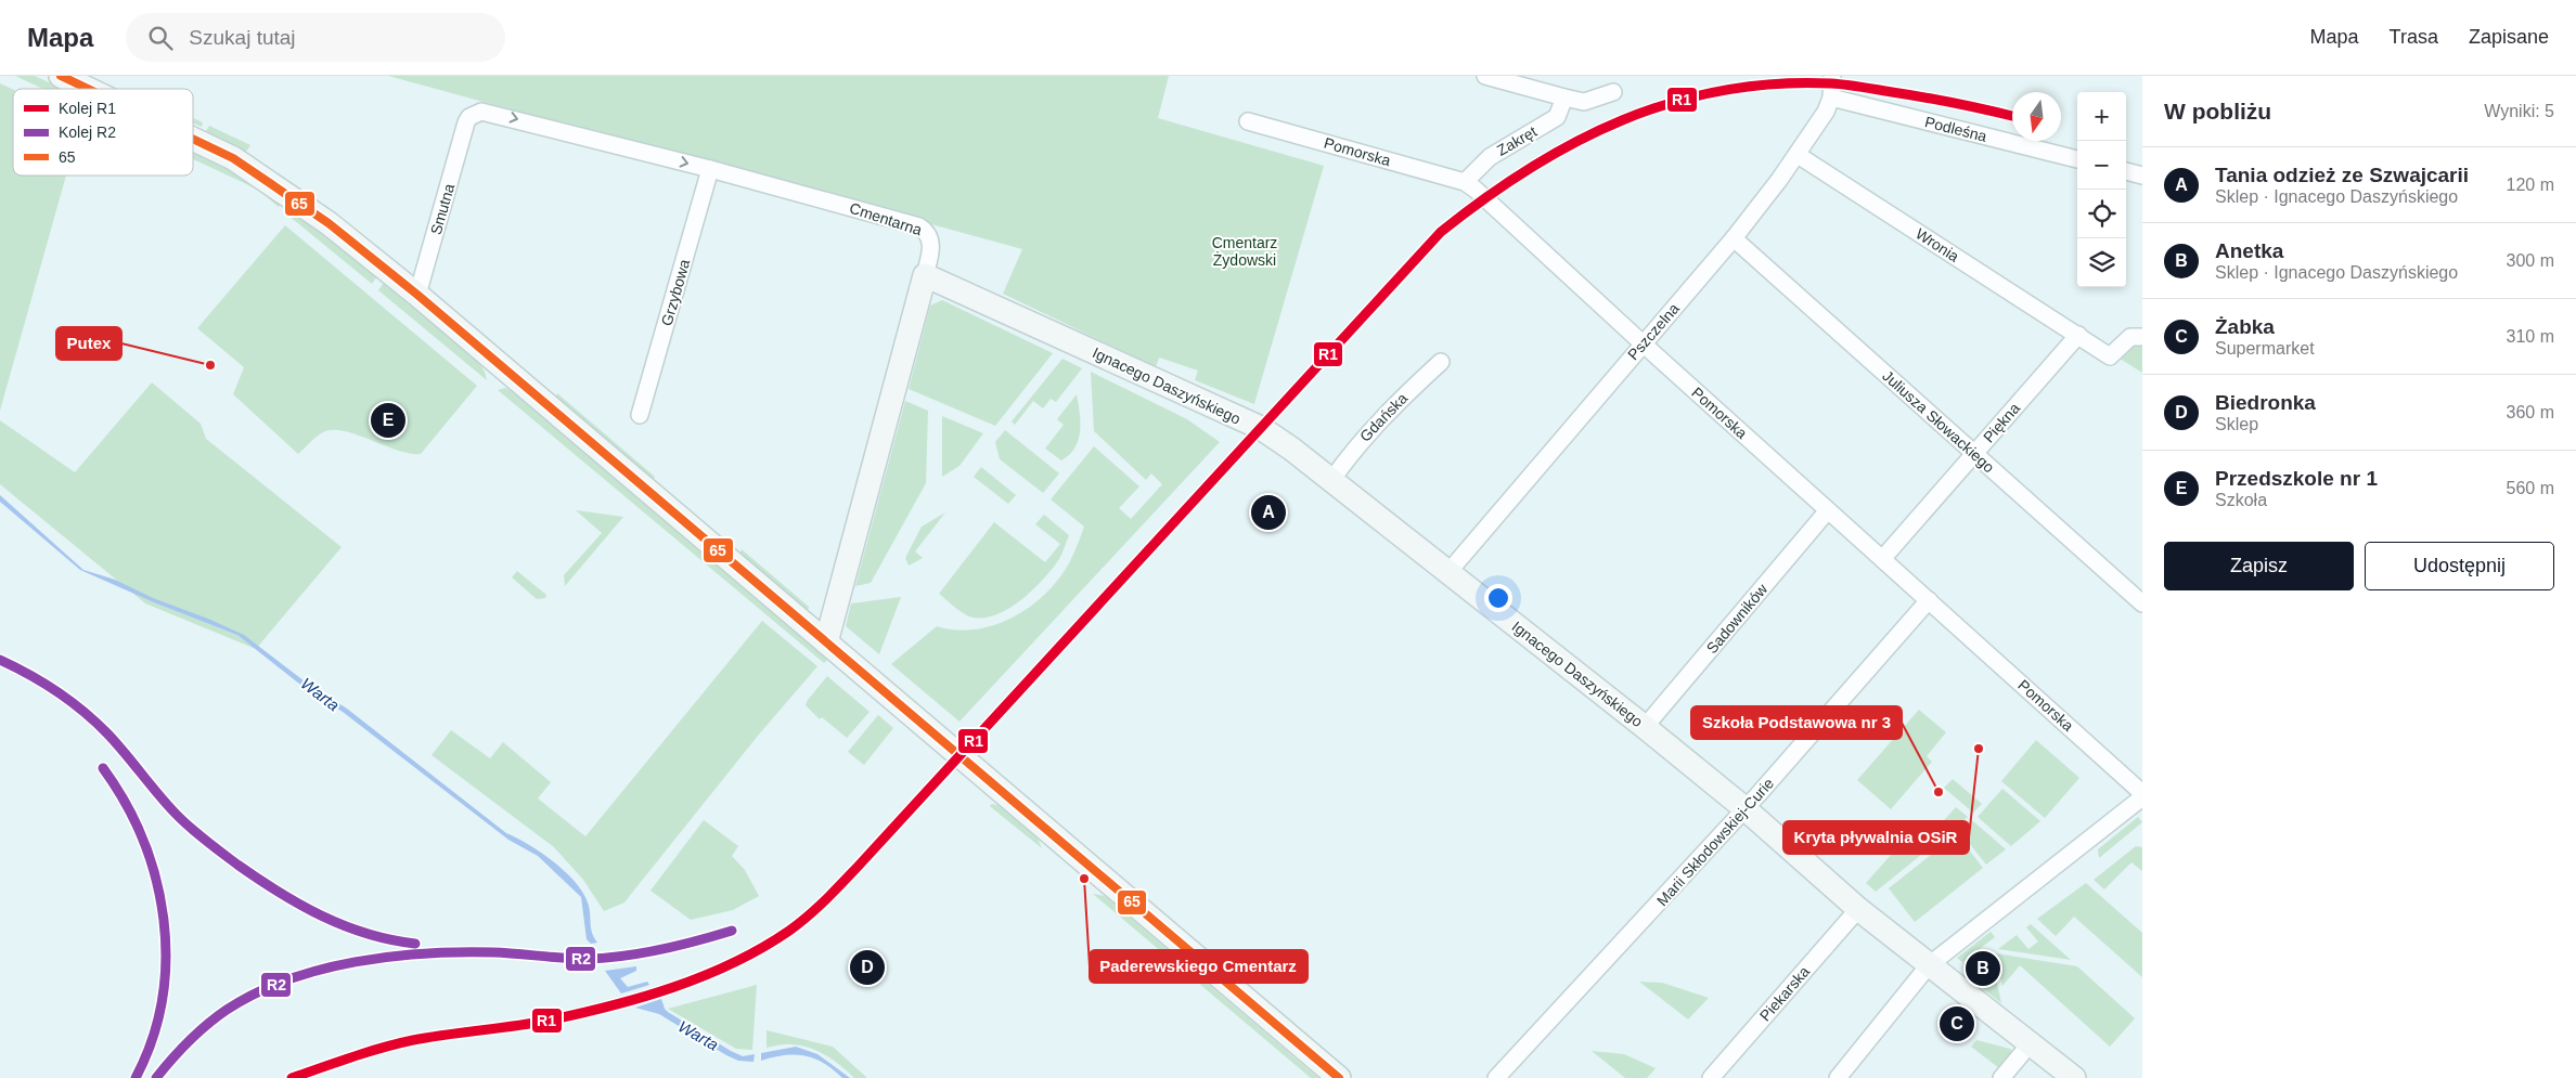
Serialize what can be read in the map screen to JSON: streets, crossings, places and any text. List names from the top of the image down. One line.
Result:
{"streets":{"street":["Podleśna","Zakręt","Pomorska","Smutna","Cmentarna","Wronia","Grzybowa","Pszczelna","Ignacego Daszyńskiego","Gdańska","Juliusza Słowackiego","Piękna","Sadowników","Marii Skłodowskiej-Curie","Piekarska"]},"crossings":[["Podleśna","Pszczelna"],["Zakręt","Pomorska"],["Pomorska","Pszczelna"],["Pomorska","Piękna"],["Pomorska","Sadowników"],["Pomorska","Marii Skłodowskiej-Curie"],["Smutna","Cmentarna"],["Cmentarna","Grzybowa"],["Cmentarna","Ignacego Daszyńskiego"],["Wronia","Pszczelna"],["Wronia","Piękna"],["Pszczelna","Ignacego Daszyńskiego"],["Pszczelna","Juliusza Słowackiego"],["Ignacego Daszyńskiego","Gdańska"],["Ignacego Daszyńskiego","Sadowników"],["Ignacego Daszyńskiego","Marii Skłodowskiej-Curie"],["Ignacego Daszyńskiego","Piekarska"],["Juliusza Słowackiego","Piękna"]],"water":["Warta"],"parks":["Cmentarz Żydowski"],"places":["Putex","Kryta pływalnia OSiR","Szkoła Podstawowa nr 3","Paderewskiego Cmentarz"],"lines":["transit line 65","rail line R1","rail line R2"],"legend":["Kolej R1","Kolej R2","65"],"north":"bottom","page":{"header":"Mapa","search":"Szukaj tutaj","nav":["Mapa","Trasa","Zapisane"],"heading":["W pobliżu","Wyniki: 5"],"map_buttons":["+","−"],"list":[{"mark":"A","name":"Tania odzież ze Szwajcarii","note":"Sklep · Ignacego Daszyńskiego","value":"120 m"},{"mark":"B","name":"Anetka","note":"Sklep · Ignacego Daszyńskiego","value":"300 m"},{"mark":"C","name":"Żabka","note":"Supermarket","value":"310 m"},{"mark":"D","name":"Biedronka","note":"Sklep","value":"360 m"},{"mark":"E","name":"Przedszkole nr 1","note":"Szkoła","value":"560 m"}],"pins":["E","A","D","B","C"],"buttons":["Zapisz","Udostępnij"]}}
